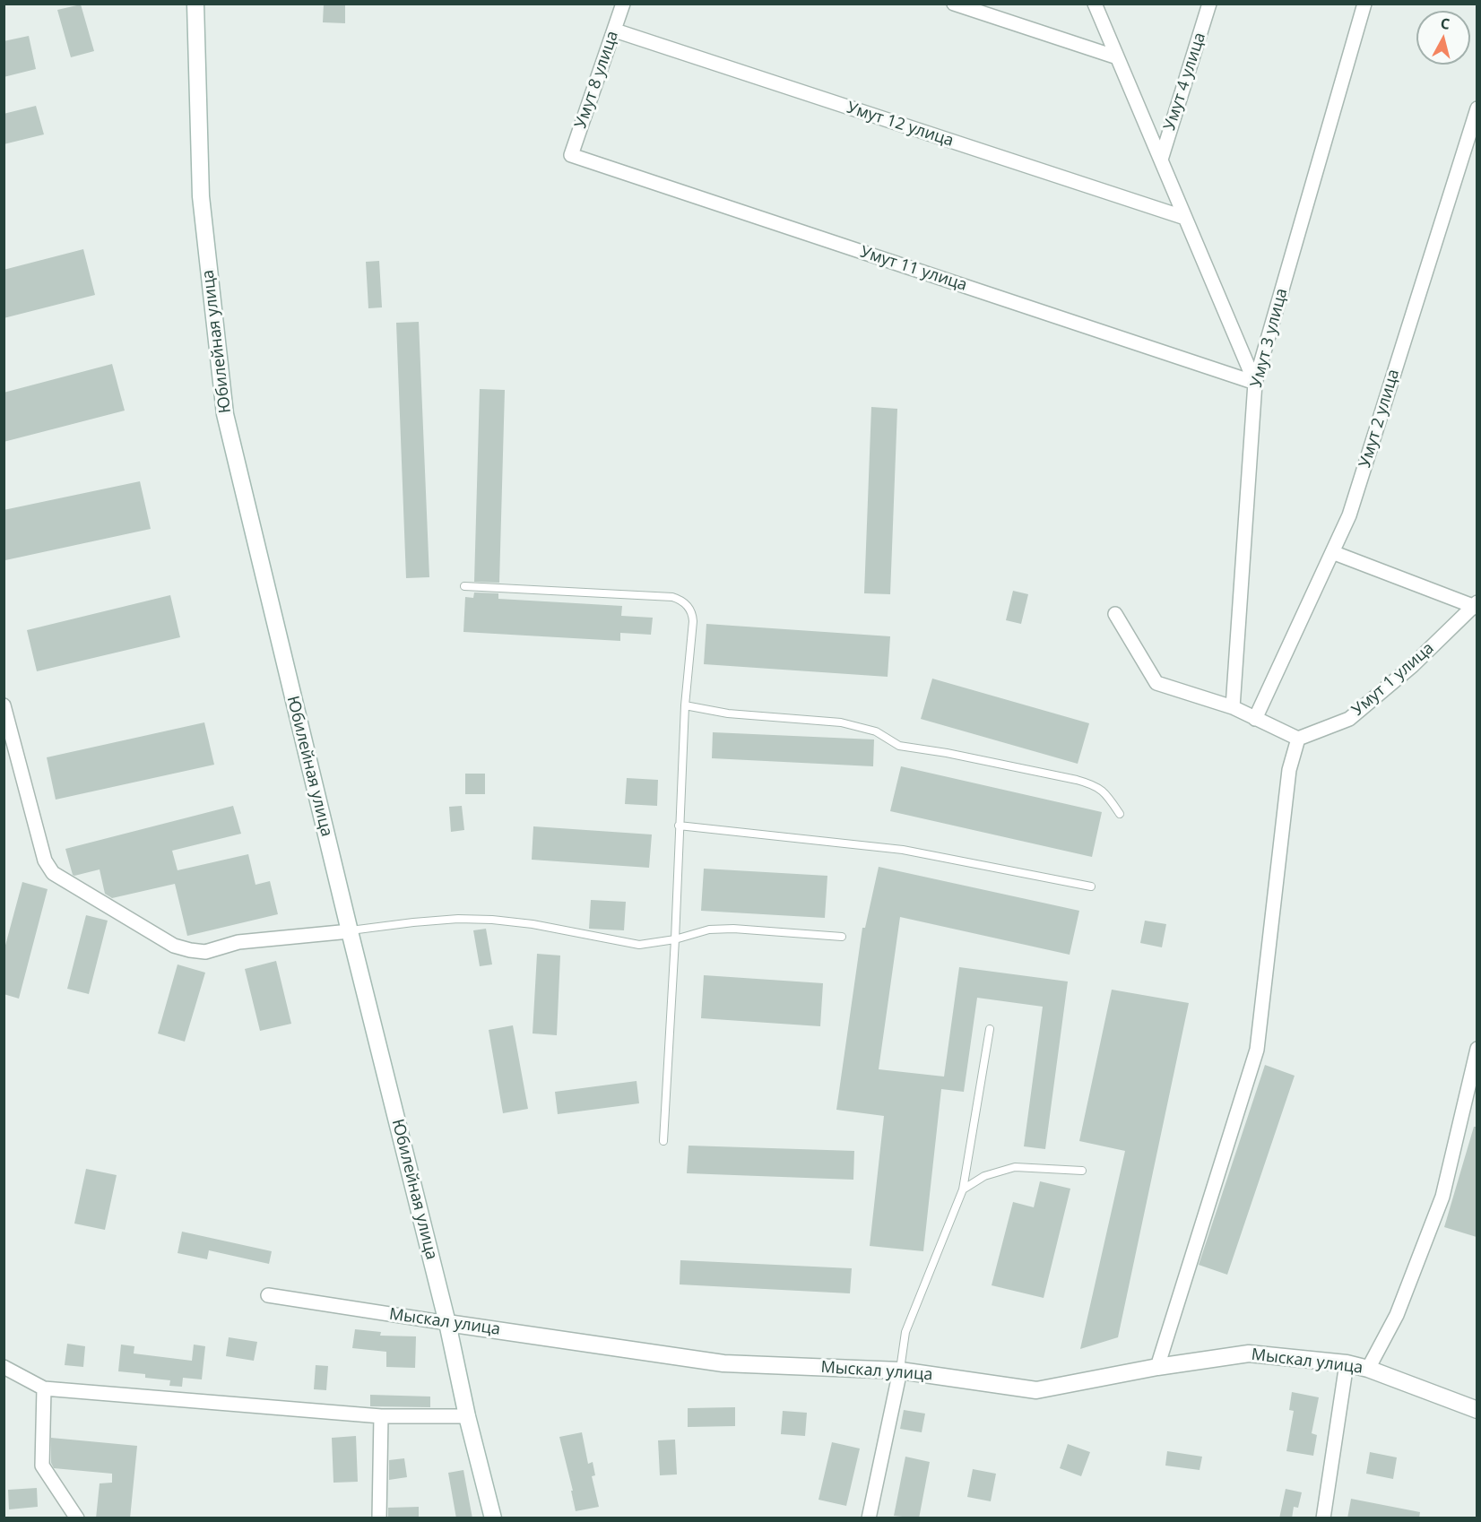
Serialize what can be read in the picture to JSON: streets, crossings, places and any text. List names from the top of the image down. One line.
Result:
{"streets":{"main road":["Юбилейная улица","Мыскал улица"],"street":["Умут 8 улица","Умут 4 улица","Умут 12 улица","Умут 11 улица","Умут 3 улица","Умут 2 улица","Умут 1 улица"]},"crossings":[["Умут 8 улица","Умут 12 улица"],["Умут 8 улица","Умут 11 улица"],["Умут 11 улица","Умут 3 улица"],["Юбилейная улица","Мыскал улица"]],"north":"top"}
